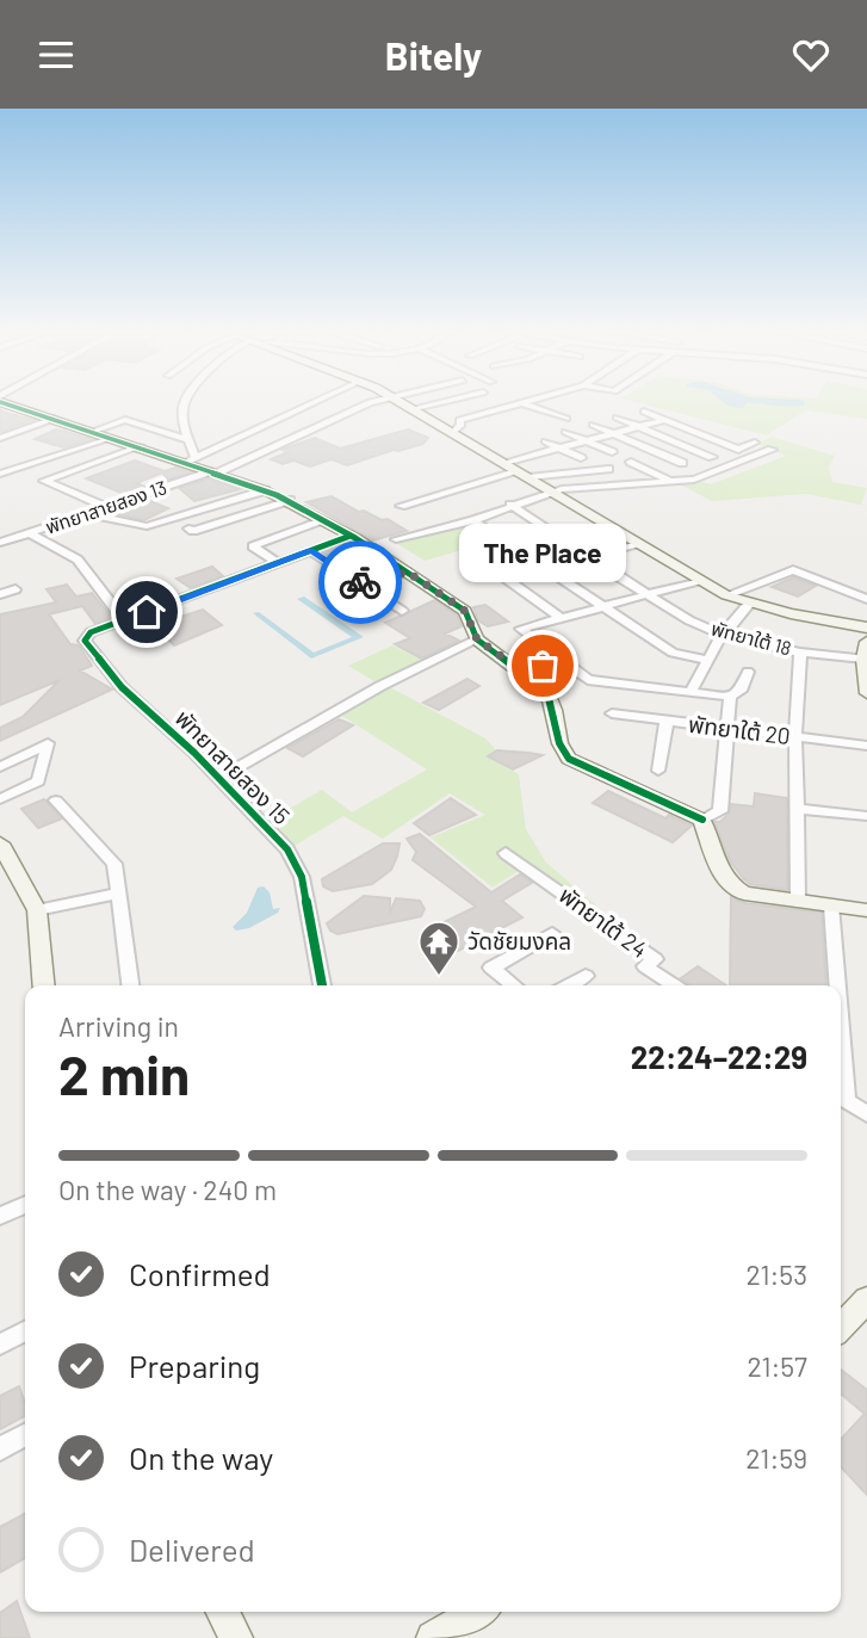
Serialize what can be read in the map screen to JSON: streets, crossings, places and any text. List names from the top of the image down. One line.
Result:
{"streets":{"street":["พัทยาสายสอง 13","พัทยาใต้ 18","พัทยาใต้ 20","พัทยาสายสอง 15","พัทยาใต้ 24"]},"places":{"other":["The Place"],"temple":["วัดชัยมงคล"]},"page":{"header":"Bitely","bubble":"The Place","heading":["2 min","Arriving in","22:24–22:29"],"bar":"On the way · 240 m","list":[["Confirmed","21:53"],["Preparing","21:57"],["On the way","21:59"],"Delivered"]}}
